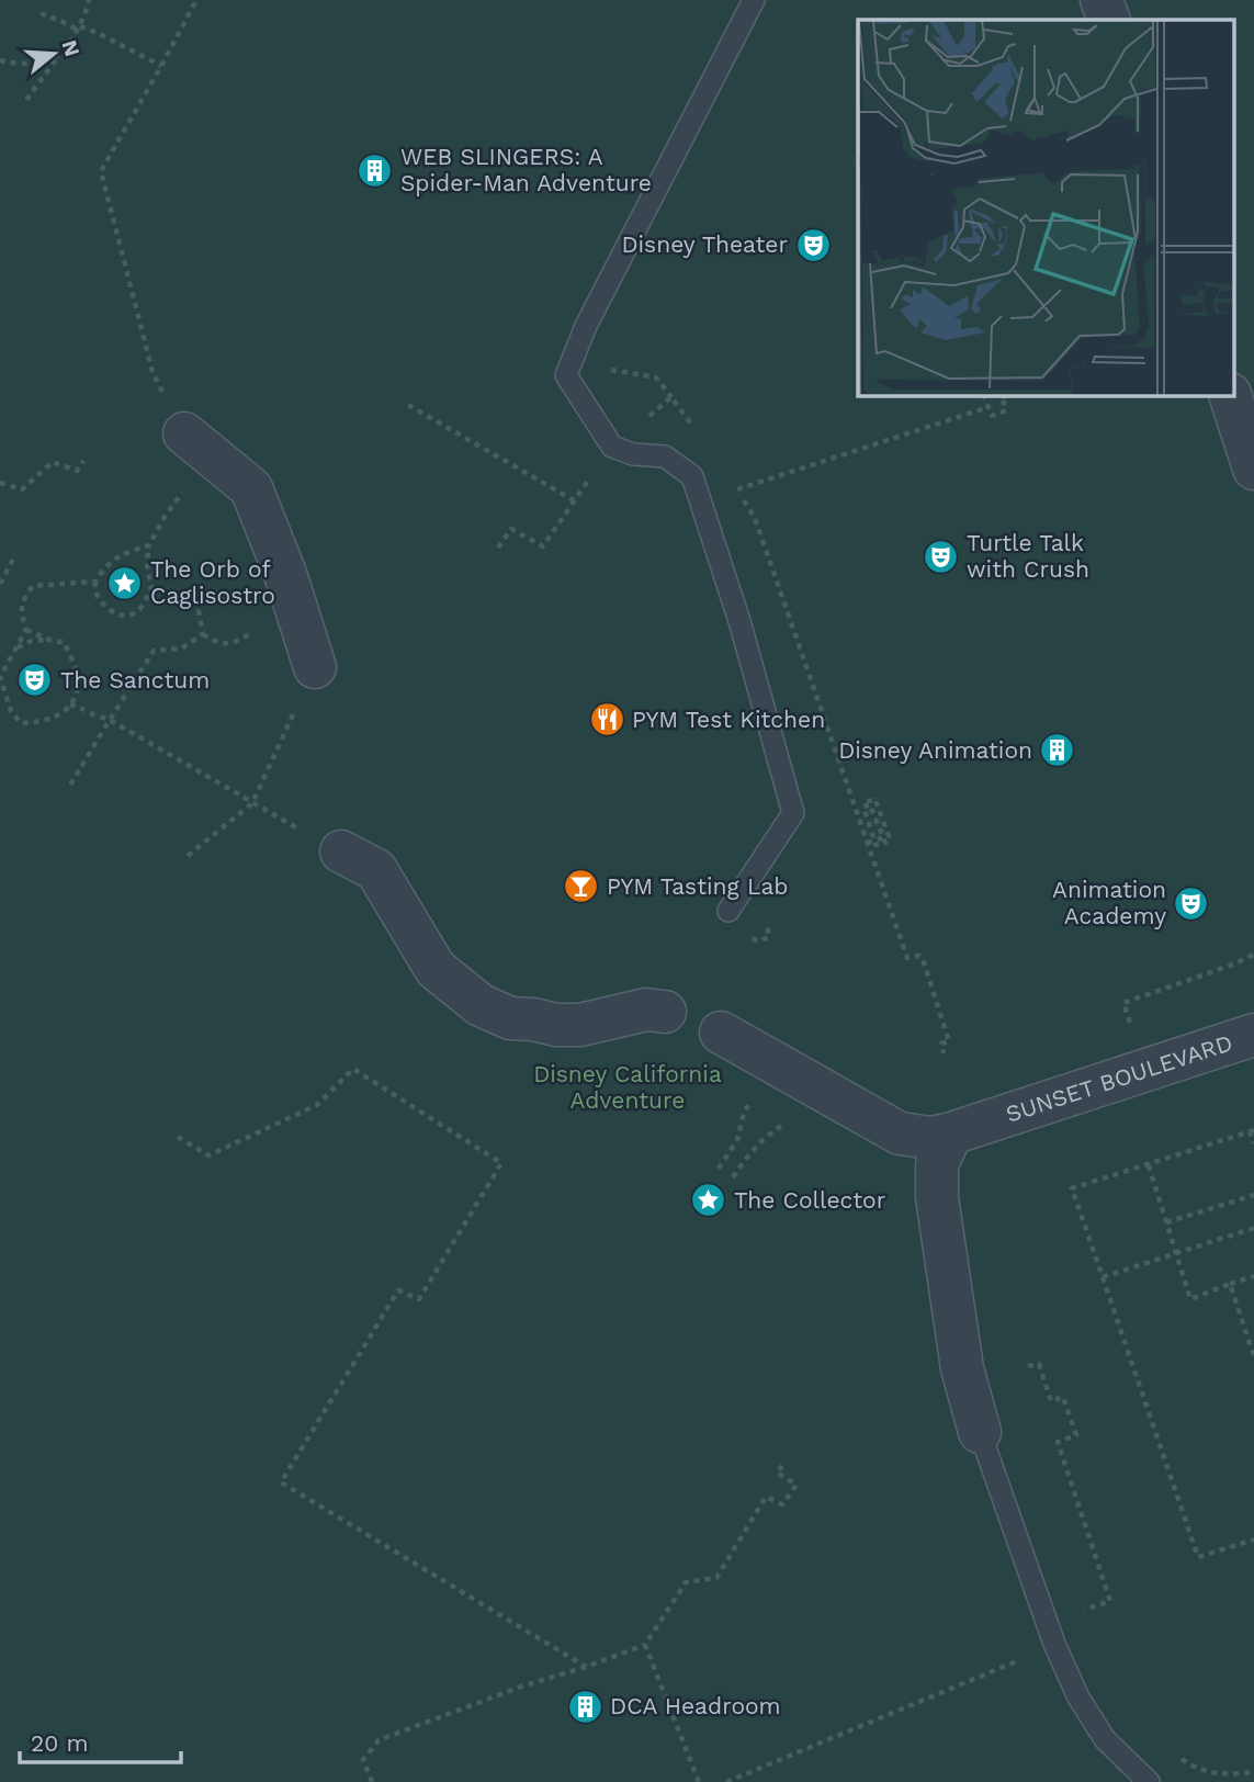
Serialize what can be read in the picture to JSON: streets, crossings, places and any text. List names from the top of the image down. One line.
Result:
{"streets":{"street":["SUNSET BOULEVARD"]},"parks":["Disney California Adventure"],"places":{"building":["WEB SLINGERS: A Spider-Man Adventure","Disney Animation","DCA Headroom"],"theatre":["Disney Theater","Turtle Talk with Crush","The Sanctum","Animation Academy"],"place":["The Orb of Caglisostro","The Collector"],"restaurant":["PYM Test Kitchen"],"bar":["PYM Tasting Lab"]},"scale_bar":"20 m","north":"right"}
